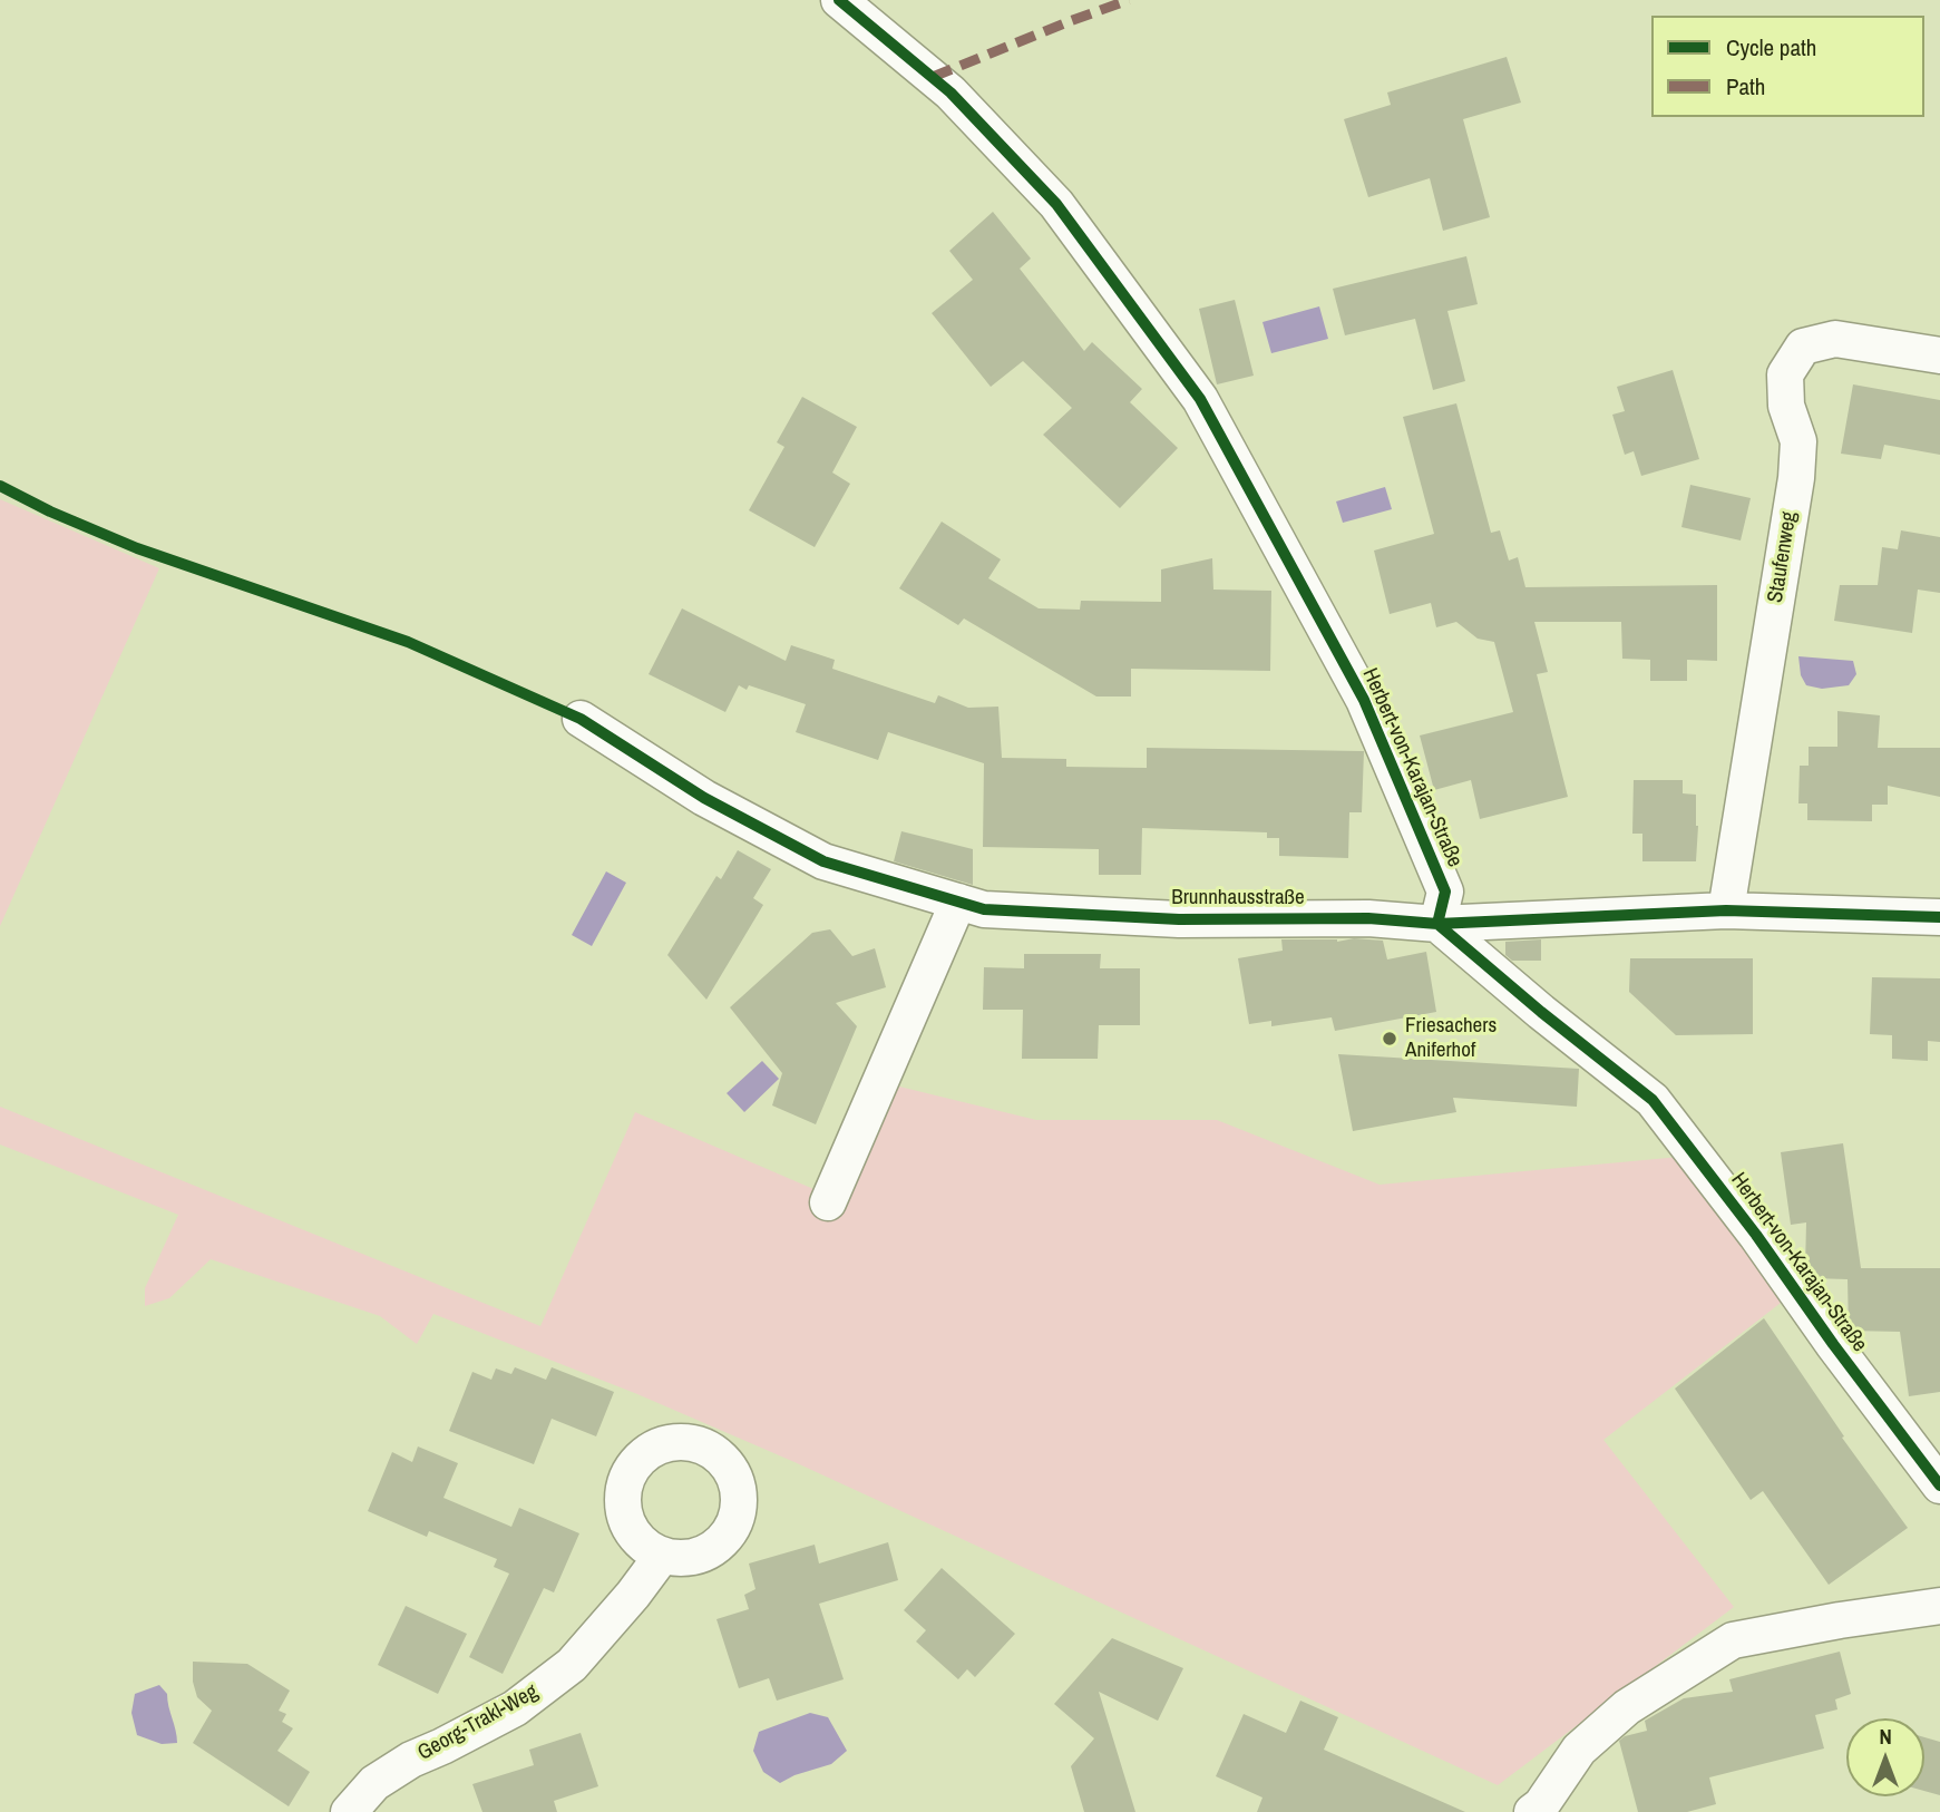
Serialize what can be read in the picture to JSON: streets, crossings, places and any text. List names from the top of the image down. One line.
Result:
{"streets":{"street":["Staufenweg","Herbert-von-Karajan-Straße","Brunnhausstraße","Georg-Trakl-Weg"]},"crossings":[["Staufenweg","Brunnhausstraße"],["Herbert-von-Karajan-Straße","Brunnhausstraße"]],"places":["Friesachers Aniferhof"],"legend":["Cycle path","Path"],"north":"top"}
